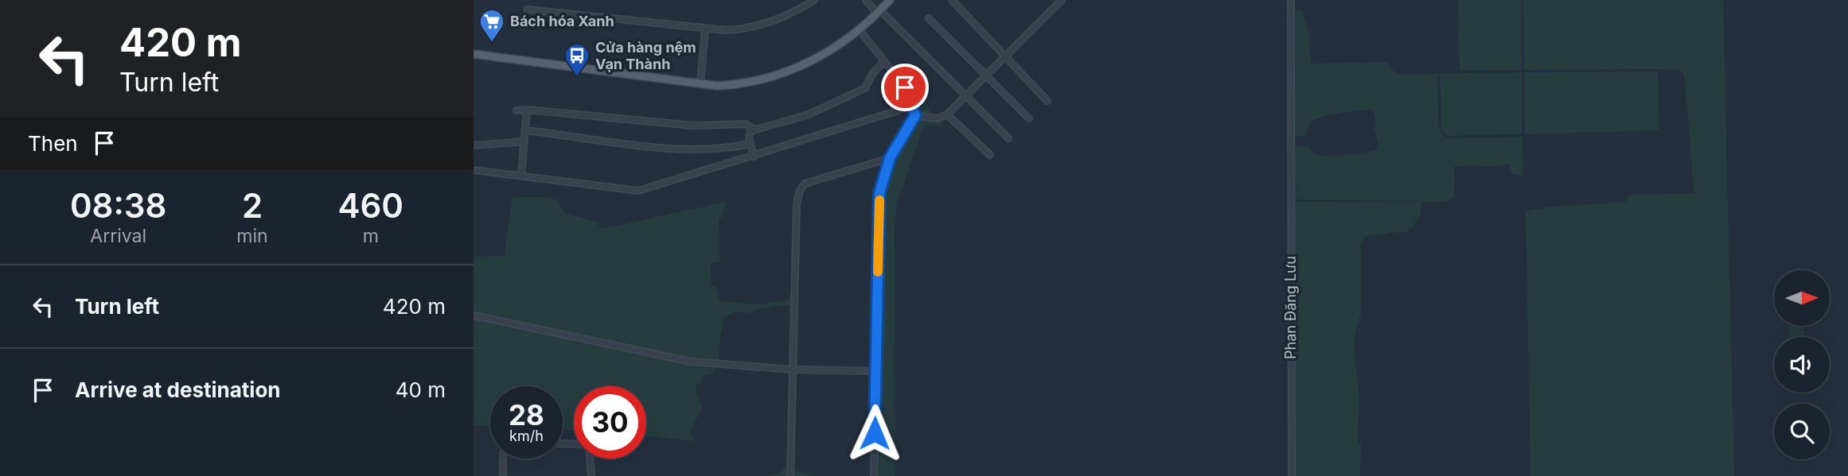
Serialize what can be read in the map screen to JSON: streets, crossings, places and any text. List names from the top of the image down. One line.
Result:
{"streets":{"street":["Phan Đăng Lưu"]},"places":{"supermarket":["Bách hóa Xanh"],"bus stop":["Cửa hàng nệm Vạn Thành"]},"north":"right","page":{"turn":["420 m","Turn left"],"then":"Then","eta":["08:38","Arrival","2","min","460","m"],"list":[{"name":"Turn left","value":"420 m"},{"name":"Arrive at destination","value":"40 m"}],"speed":"28 km/h","limit":"30"}}
